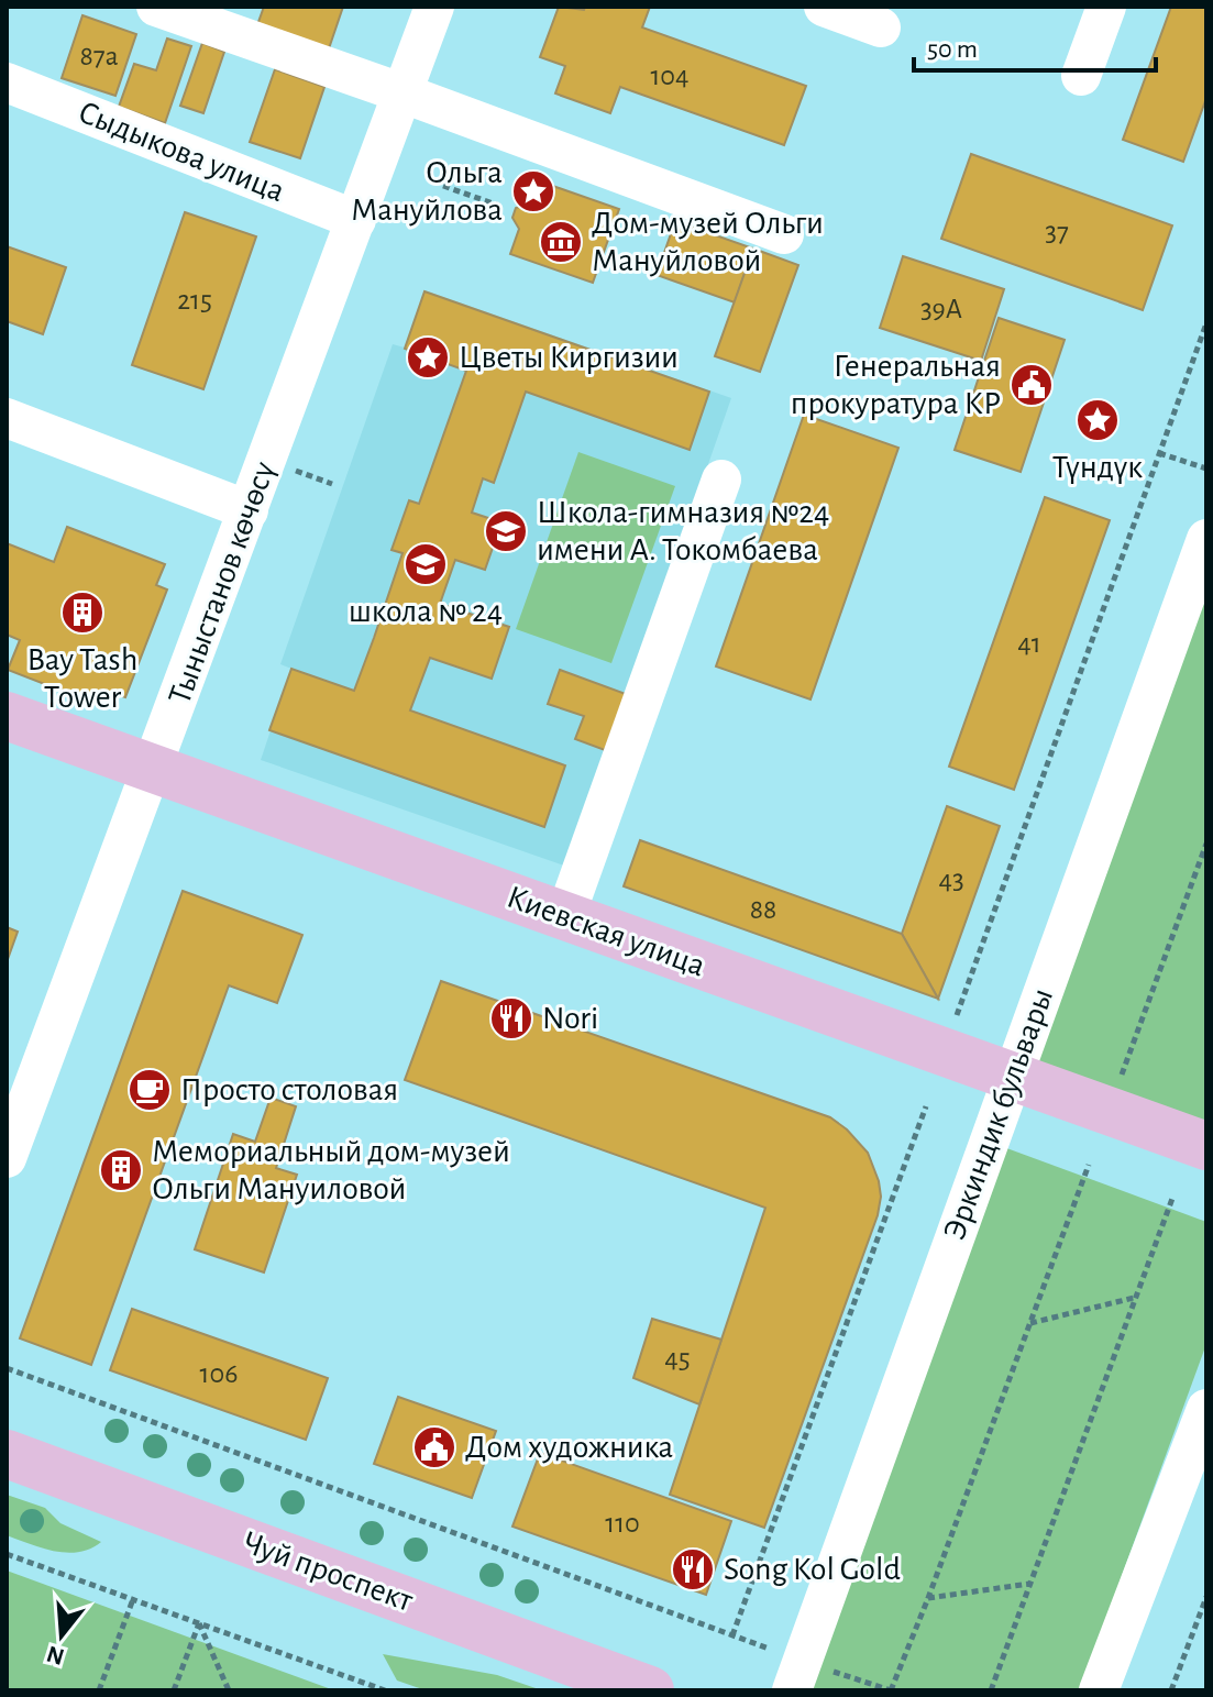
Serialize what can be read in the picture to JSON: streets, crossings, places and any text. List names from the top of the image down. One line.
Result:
{"streets":{"main road":["Киевская улица","Чуй проспект"],"street":["Сыдыкова улица","Тыныстанов көчөсү","Эркиндик бульвары"]},"crossings":[["Сыдыкова улица","Тыныстанов көчөсү"],["Тыныстанов көчөсү","Киевская улица"],["Киевская улица","Эркиндик бульвары"]],"places":{"place":["Ольга Мануйлова","Цветы Киргизии","Түндүк"],"museum":["Дом-музей Ольги Мануйловой"],"public building":["Генеральная прокуратура КР","Дом художника"],"school or university":["Школа-гимназия №24 имени А. Токомбаева","школа № 24"],"building":["Bay Tash Tower","Мемориальный дом-музей Ольги Мануиловой"],"restaurant":["Nori","Song Kol Gold"],"cafe":["Просто столовая"]},"house_numbers":["87а","104","37","215","39А","41","43","88","45","106","110"],"scale_bar":"50 m","north":"bottom"}
